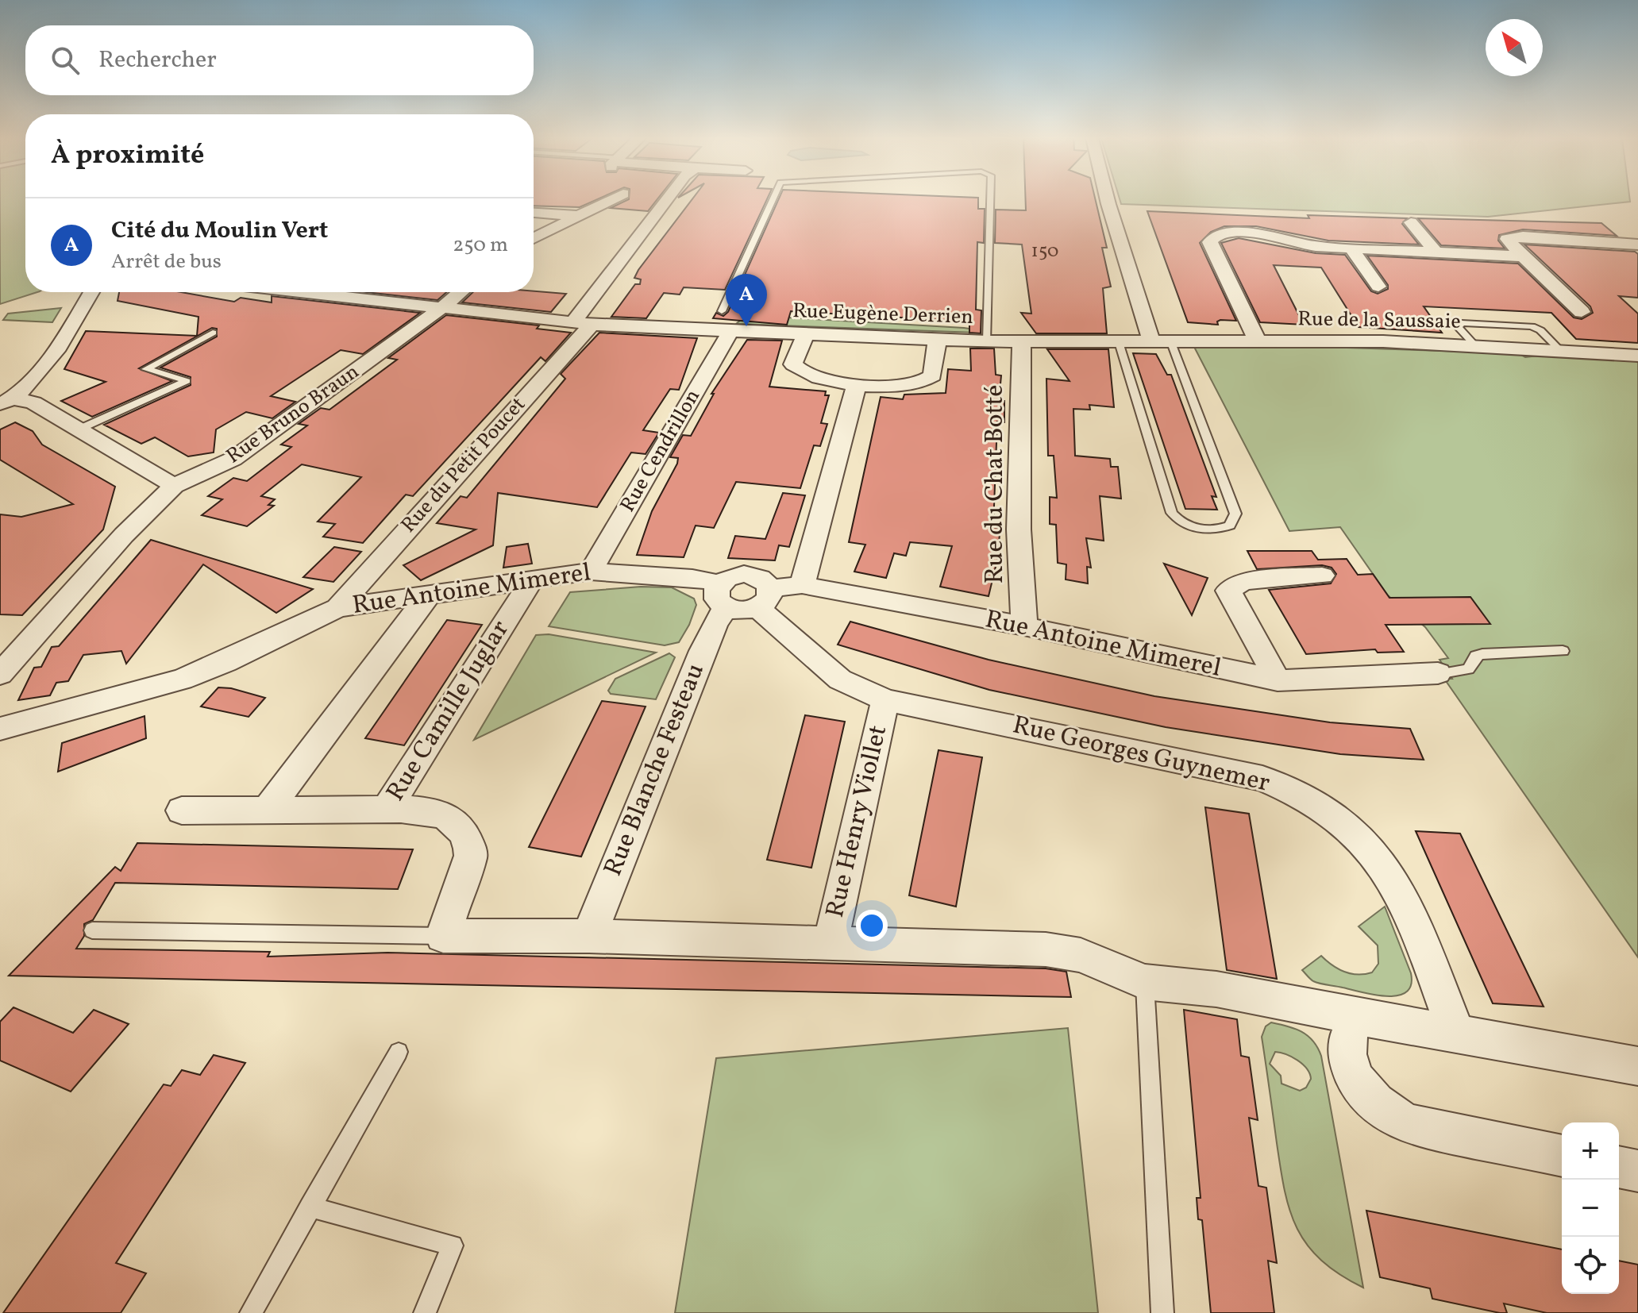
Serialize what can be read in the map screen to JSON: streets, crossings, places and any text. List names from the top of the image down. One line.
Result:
{"streets":{"street":["Rue Eugène Derrien","Rue de la Saussaie","Rue Bruno Braun","Rue Cendrillon","Rue du Petit Poucet","Rue du Chat Botté","Rue Antoine Mimerel","Rue Camille Juglar","Rue Georges Guynemer","Rue Blanche Festeau","Rue Henry Viollet"]},"crossings":[["Rue Eugène Derrien","Rue de la Saussaie"],["Rue Eugène Derrien","Rue Bruno Braun"],["Rue Eugène Derrien","Rue Cendrillon"],["Rue Eugène Derrien","Rue du Petit Poucet"],["Rue Eugène Derrien","Rue du Chat Botté"],["Rue Cendrillon","Rue Antoine Mimerel"],["Rue du Petit Poucet","Rue Antoine Mimerel"],["Rue du Chat Botté","Rue Antoine Mimerel"],["Rue Antoine Mimerel","Rue Camille Juglar"],["Rue Antoine Mimerel","Rue Georges Guynemer"],["Rue Antoine Mimerel","Rue Blanche Festeau"],["Rue Georges Guynemer","Rue Blanche Festeau"],["Rue Georges Guynemer","Rue Henry Viollet"]],"house_numbers":["150"],"north":"top left","page":{"search":"Rechercher","heading":"À proximité","list":[{"mark":"A","name":"Cité du Moulin Vert","note":"Arrêt de bus","value":"250 m"}],"pins":"A","map_buttons":["+","−"]}}
